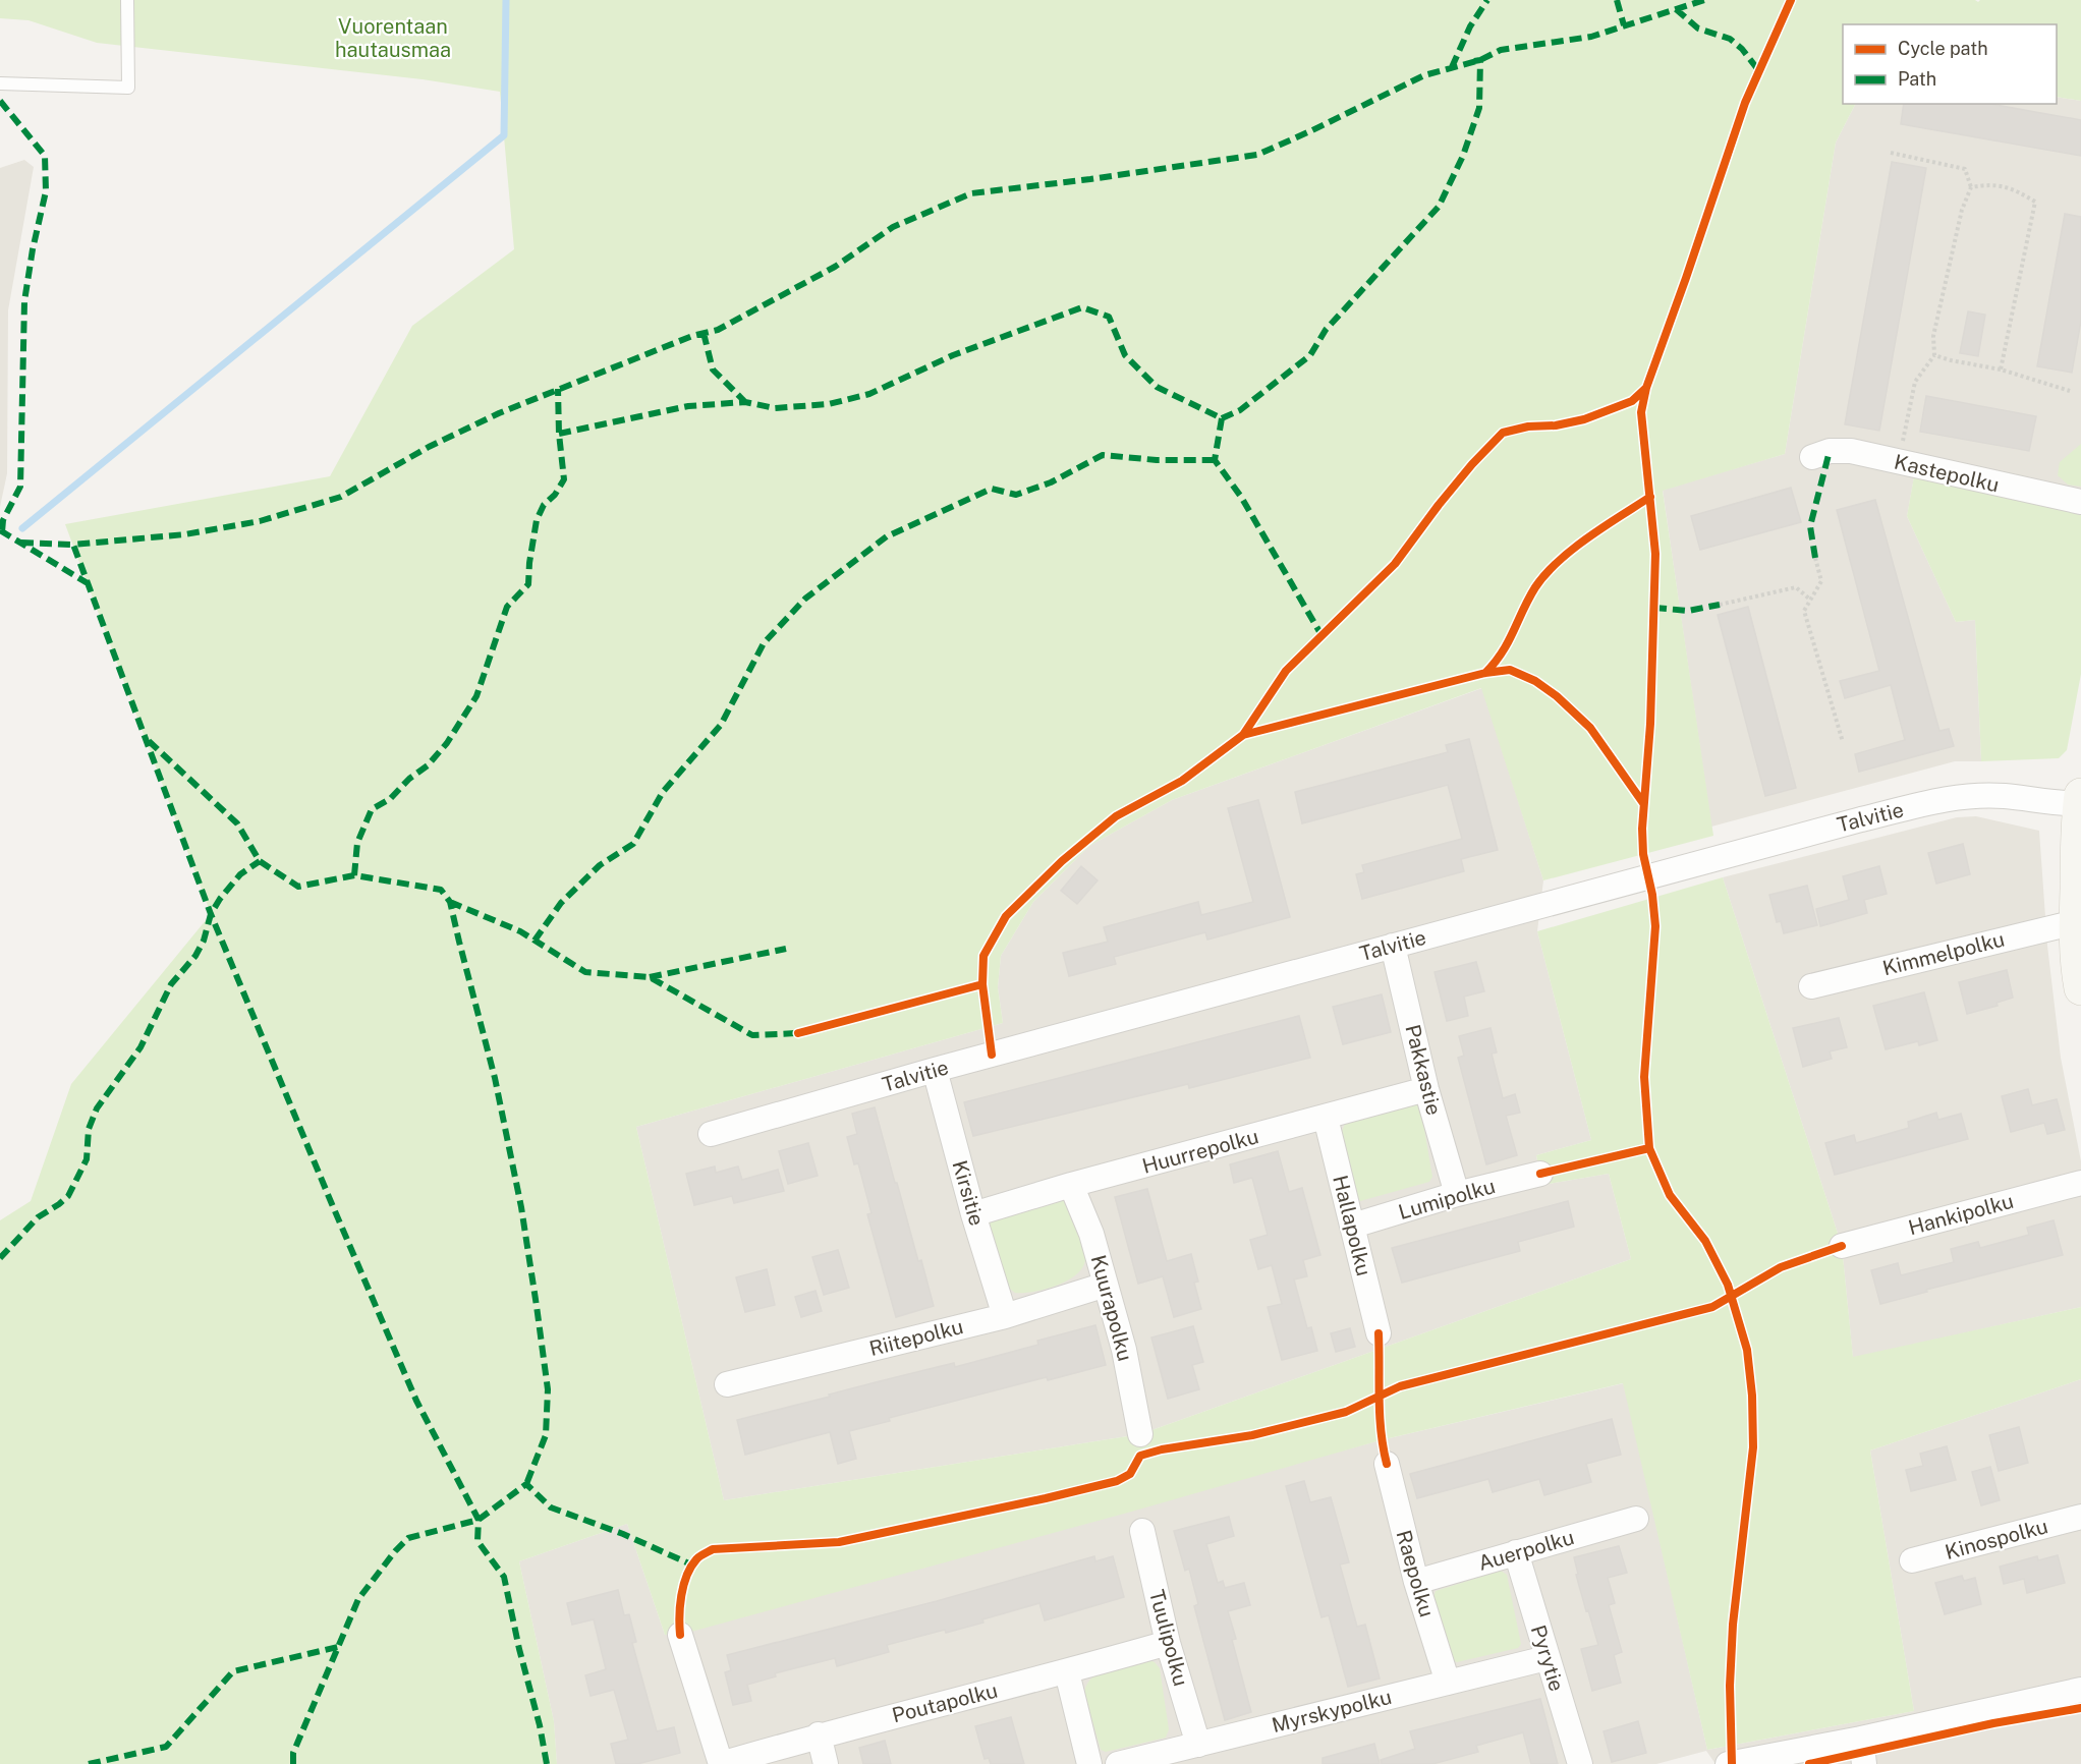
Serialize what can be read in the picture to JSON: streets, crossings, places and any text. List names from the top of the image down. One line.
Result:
{"streets":{"street":["Kastepolku","Talvitie","Kimmelpolku","Pakkastie","Huurrepolku","Kirsitie","Lumipolku","Hankipolku","Hallapolku","Kuurapolku","Riitepolku","Kinospolku","Auerpolku","Raepolku","Tuulipolku","Pyrytie","Poutapolku","Myrskypolku"]},"crossings":[["Talvitie","Pakkastie"],["Talvitie","Kirsitie"],["Pakkastie","Huurrepolku"],["Pakkastie","Lumipolku"],["Huurrepolku","Kirsitie"],["Huurrepolku","Hallapolku"],["Huurrepolku","Kuurapolku"],["Kirsitie","Riitepolku"],["Lumipolku","Hallapolku"],["Kuurapolku","Riitepolku"],["Auerpolku","Raepolku"],["Auerpolku","Pyrytie"],["Raepolku","Myrskypolku"],["Tuulipolku","Poutapolku"],["Tuulipolku","Myrskypolku"],["Pyrytie","Myrskypolku"]],"parks":["Vuorentaan hautausmaa"],"legend":["Cycle path","Path"]}
